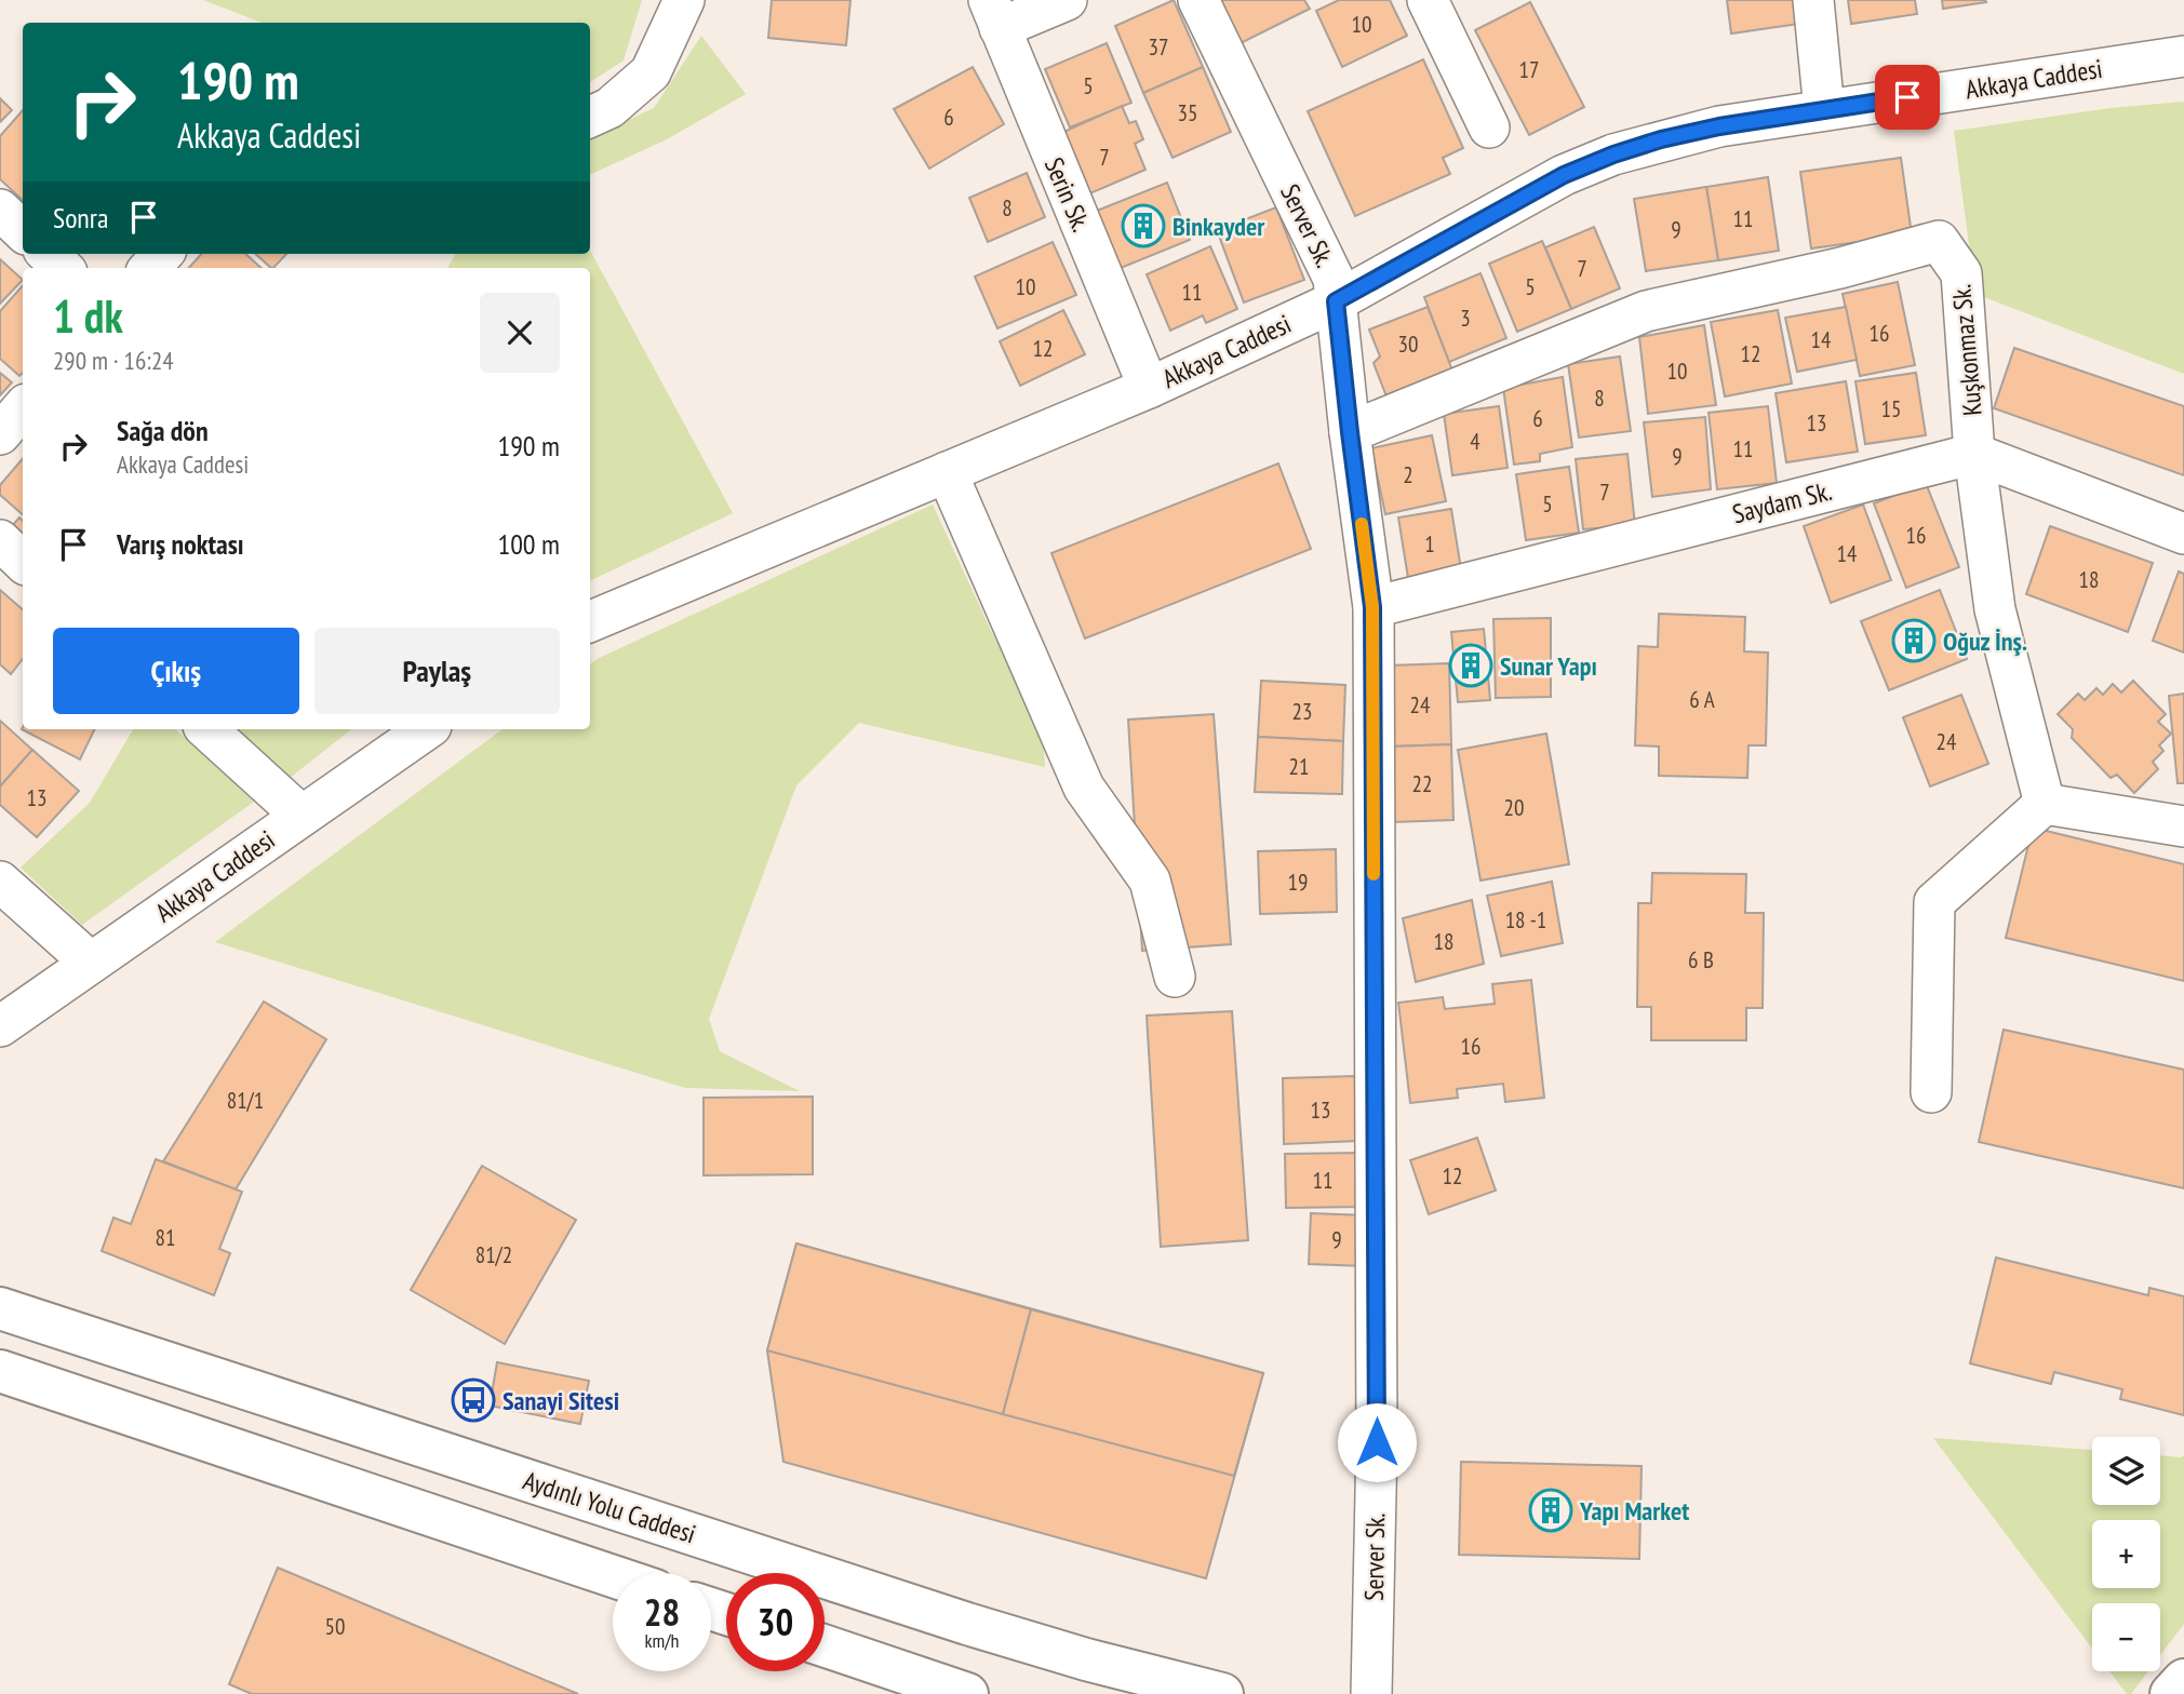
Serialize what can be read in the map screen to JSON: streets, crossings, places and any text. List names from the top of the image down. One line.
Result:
{"streets":{"main road":["Aydınlı Yolu Caddesi"],"street":["Akkaya Caddesi","Serin Sk.","Server Sk.","Kuşkonmaz Sk.","Saydam Sk."]},"crossings":[["Akkaya Caddesi","Serin Sk."],["Akkaya Caddesi","Server Sk."],["Server Sk.","Kuşkonmaz Sk."],["Server Sk.","Saydam Sk."],["Kuşkonmaz Sk.","Saydam Sk."]],"places":{"building":["Binkayder","Oğuz İnş.","Sunar Yapı","Yapı Market"],"bus stop":["Sanayi Sitesi"]},"house_numbers":["10","37","17","5","35","6","7","8","11","9","7","10","5","11","3","16","14","30","12","12","10","8","15","6","13","4","11","9","2","7","5","16","1","14","18","6 A","24","23","24","21","22","13","20","19","18 -1","18","6 B","16","81/1","13","12","11","81","9","81/2","50"],"page":{"turn":["190 m","Akkaya Caddesi"],"then":"Sonra","heading":["1 dk","290 m · 16:24"],"list":[{"name":"Sağa dön","note":"Akkaya Caddesi","value":"190 m"},{"name":"Varış noktası","value":"100 m"}],"buttons":["Çıkış","Paylaş"],"map_buttons":["+","−"],"speed":"28 km/h","limit":"30"}}
